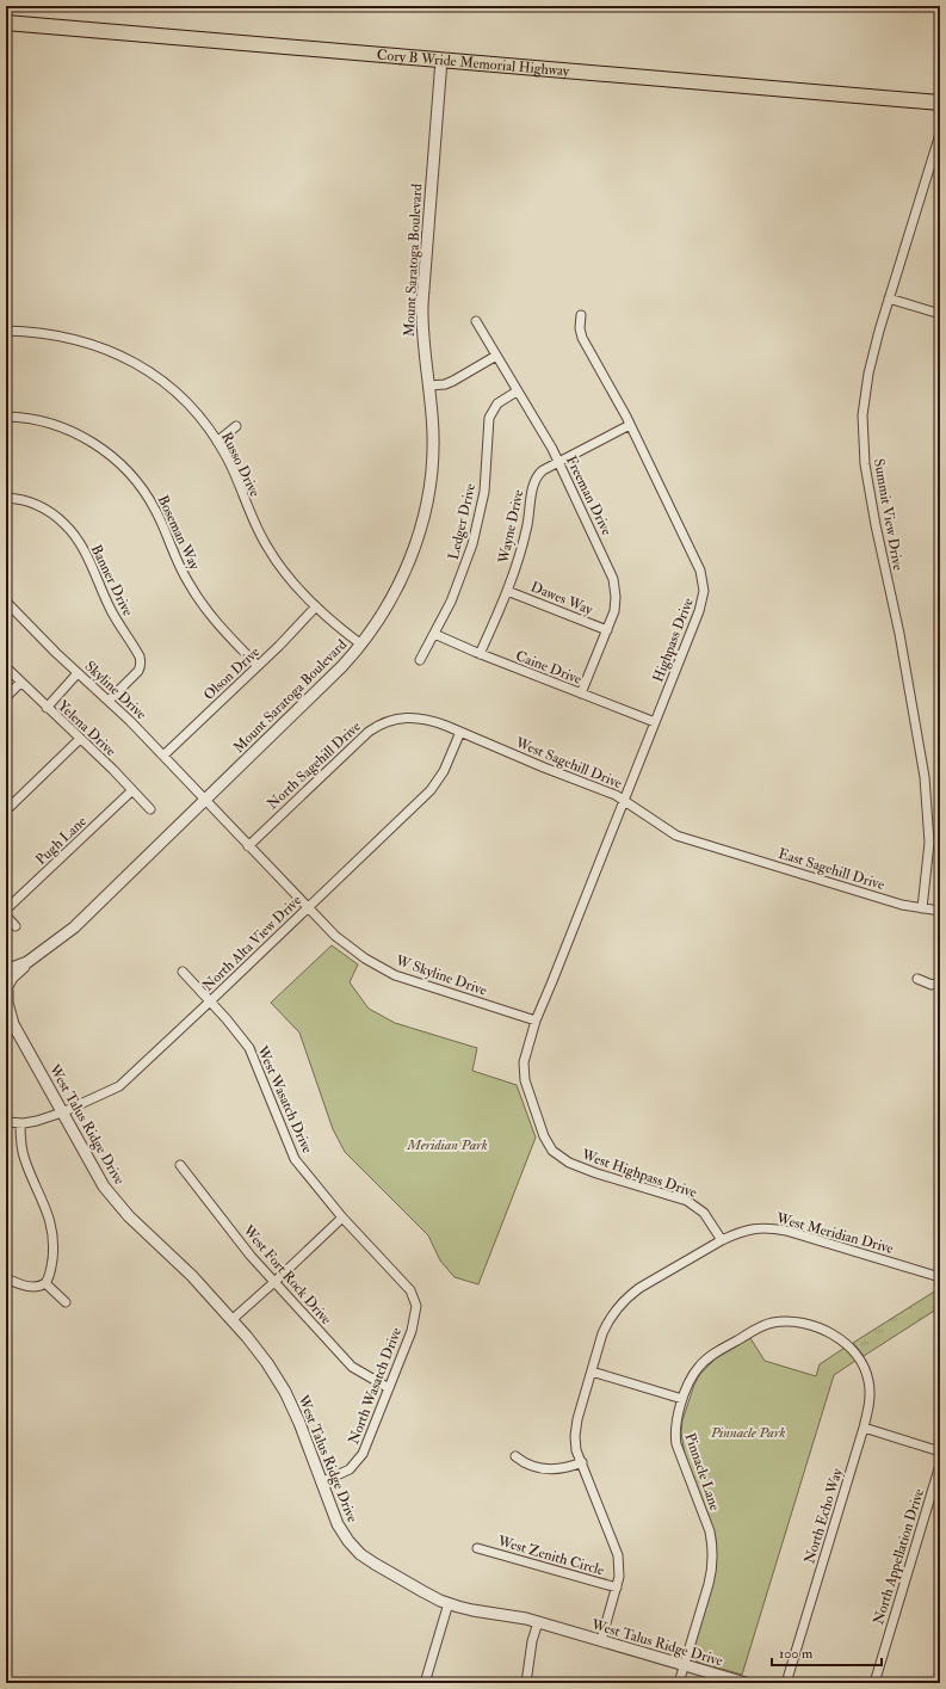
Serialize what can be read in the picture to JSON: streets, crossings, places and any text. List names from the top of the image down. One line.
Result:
{"streets":{"highway":["Cory B Wride Memorial Highway"],"street":["Mount Saratoga Boulevard","Russo Drive","Freeman Drive","Summit View Drive","Ledger Drive","Wayne Drive","Boseman Way","Banner Drive","Dawes Way","Highpass Drive","Caine Drive","Olson Drive","Skyline Drive","Yelena Drive","West Sagehill Drive","North Sagehill Drive","Pugh Lane","East Sagehill Drive","North Alta View Drive","W Skyline Drive","West Wasatch Drive","West Talus Ridge Drive","West Highpass Drive","West Meridian Drive","West Fort Rock Drive","North Wasatch Drive","Pinnacle Lane","North Echo Way","West Zenith Circle","North Appellation Drive"]},"crossings":[["Cory B Wride Memorial Highway","Mount Saratoga Boulevard"],["Mount Saratoga Boulevard","Russo Drive"],["Mount Saratoga Boulevard","Skyline Drive"],["Mount Saratoga Boulevard","W Skyline Drive"],["Mount Saratoga Boulevard","West Talus Ridge Drive"],["Russo Drive","Olson Drive"],["Freeman Drive","Ledger Drive"],["Freeman Drive","Wayne Drive"],["Freeman Drive","Dawes Way"],["Freeman Drive","Caine Drive"],["Summit View Drive","East Sagehill Drive"],["Ledger Drive","Caine Drive"],["Wayne Drive","Dawes Way"],["Wayne Drive","Highpass Drive"],["Wayne Drive","Caine Drive"],["Boseman Way","Olson Drive"],["Banner Drive","Skyline Drive"],["Highpass Drive","Caine Drive"],["Highpass Drive","West Sagehill Drive"],["Highpass Drive","W Skyline Drive"],["Highpass Drive","West Highpass Drive"],["Olson Drive","Skyline Drive"],["Skyline Drive","W Skyline Drive"],["Yelena Drive","Pugh Lane"],["West Sagehill Drive","North Sagehill Drive"],["West Sagehill Drive","East Sagehill Drive"],["West Sagehill Drive","North Alta View Drive"],["North Sagehill Drive","North Alta View Drive"],["North Sagehill Drive","W Skyline Drive"],["North Alta View Drive","W Skyline Drive"],["North Alta View Drive","West Wasatch Drive"],["North Alta View Drive","West Talus Ridge Drive"],["W Skyline Drive","West Highpass Drive"],["West Wasatch Drive","North Wasatch Drive"],["West Talus Ridge Drive","West Meridian Drive"],["West Talus Ridge Drive","North Wasatch Drive"],["West Talus Ridge Drive","Pinnacle Lane"],["West Highpass Drive","West Meridian Drive"],["West Meridian Drive","West Zenith Circle"],["West Fort Rock Drive","North Wasatch Drive"],["Pinnacle Lane","North Echo Way"]],"parks":["Meridian Park","Pinnacle Park"],"scale_bar":"100 m"}
